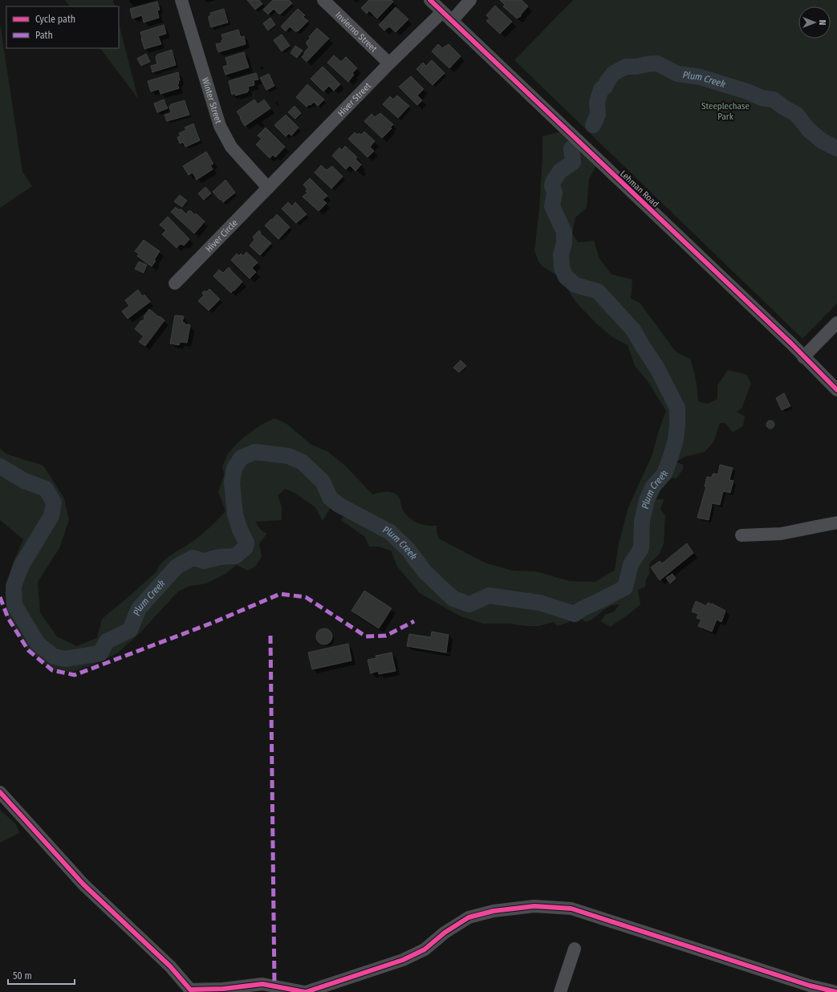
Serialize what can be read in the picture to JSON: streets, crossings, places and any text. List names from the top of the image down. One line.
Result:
{"streets":{"street":["Invierno Street","Hiver Street","Winter Street","Lehman Road","Hiver Circle"]},"crossings":[["Invierno Street","Hiver Street"],["Hiver Street","Winter Street"],["Hiver Street","Lehman Road"],["Hiver Street","Hiver Circle"],["Winter Street","Hiver Circle"]],"water":["Plum Creek"],"parks":["Steeplechase Park"],"legend":["Cycle path","Path"],"scale_bar":"50 m","north":"right"}
